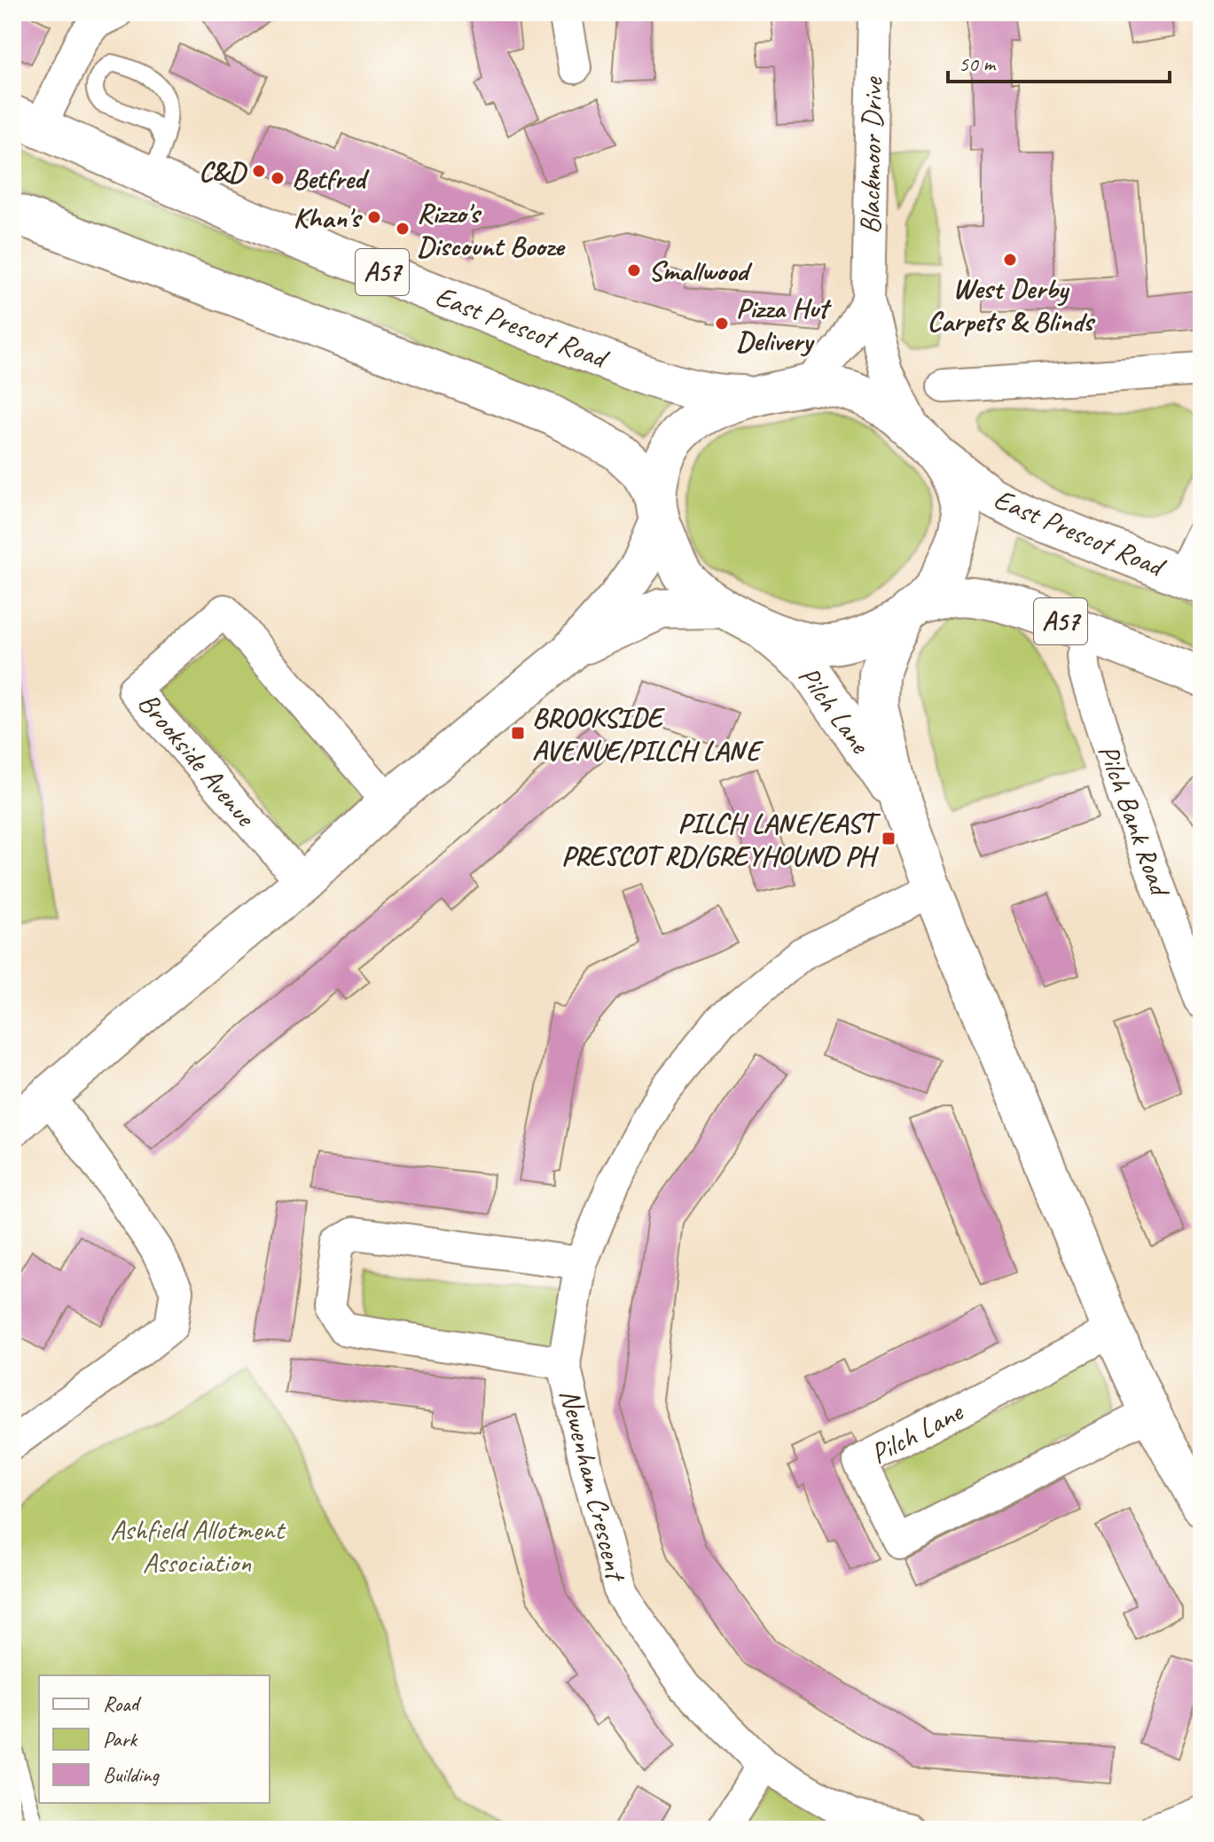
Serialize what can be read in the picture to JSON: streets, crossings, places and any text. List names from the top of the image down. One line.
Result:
{"streets":{"main road":["A57","East Prescot Road","Pilch Lane"],"street":["Blackmoor Drive","Brookside Avenue","Pilch Bank Road","Newenham Crescent"]},"crossings":[["Blackmoor Drive","A57"],["Blackmoor Drive","East Prescot Road"],["A57","East Prescot Road"],["A57","Pilch Lane"],["A57","Pilch Bank Road"],["Pilch Lane","Newenham Crescent"]],"parks":["Ashfield Allotment Association"],"places":{"other":["C&D","Betfred","Khan's","Rizzo's Discount Booze","West Derby Carpets & Blinds","Smallwood","Pizza Hut Delivery"],"transit":["BROOKSIDE AVENUE/PILCH LANE","PILCH LANE/EAST PRESCOT RD/GREYHOUND PH"]},"legend":["Road","Park","Building"],"scale_bar":"50 m"}
